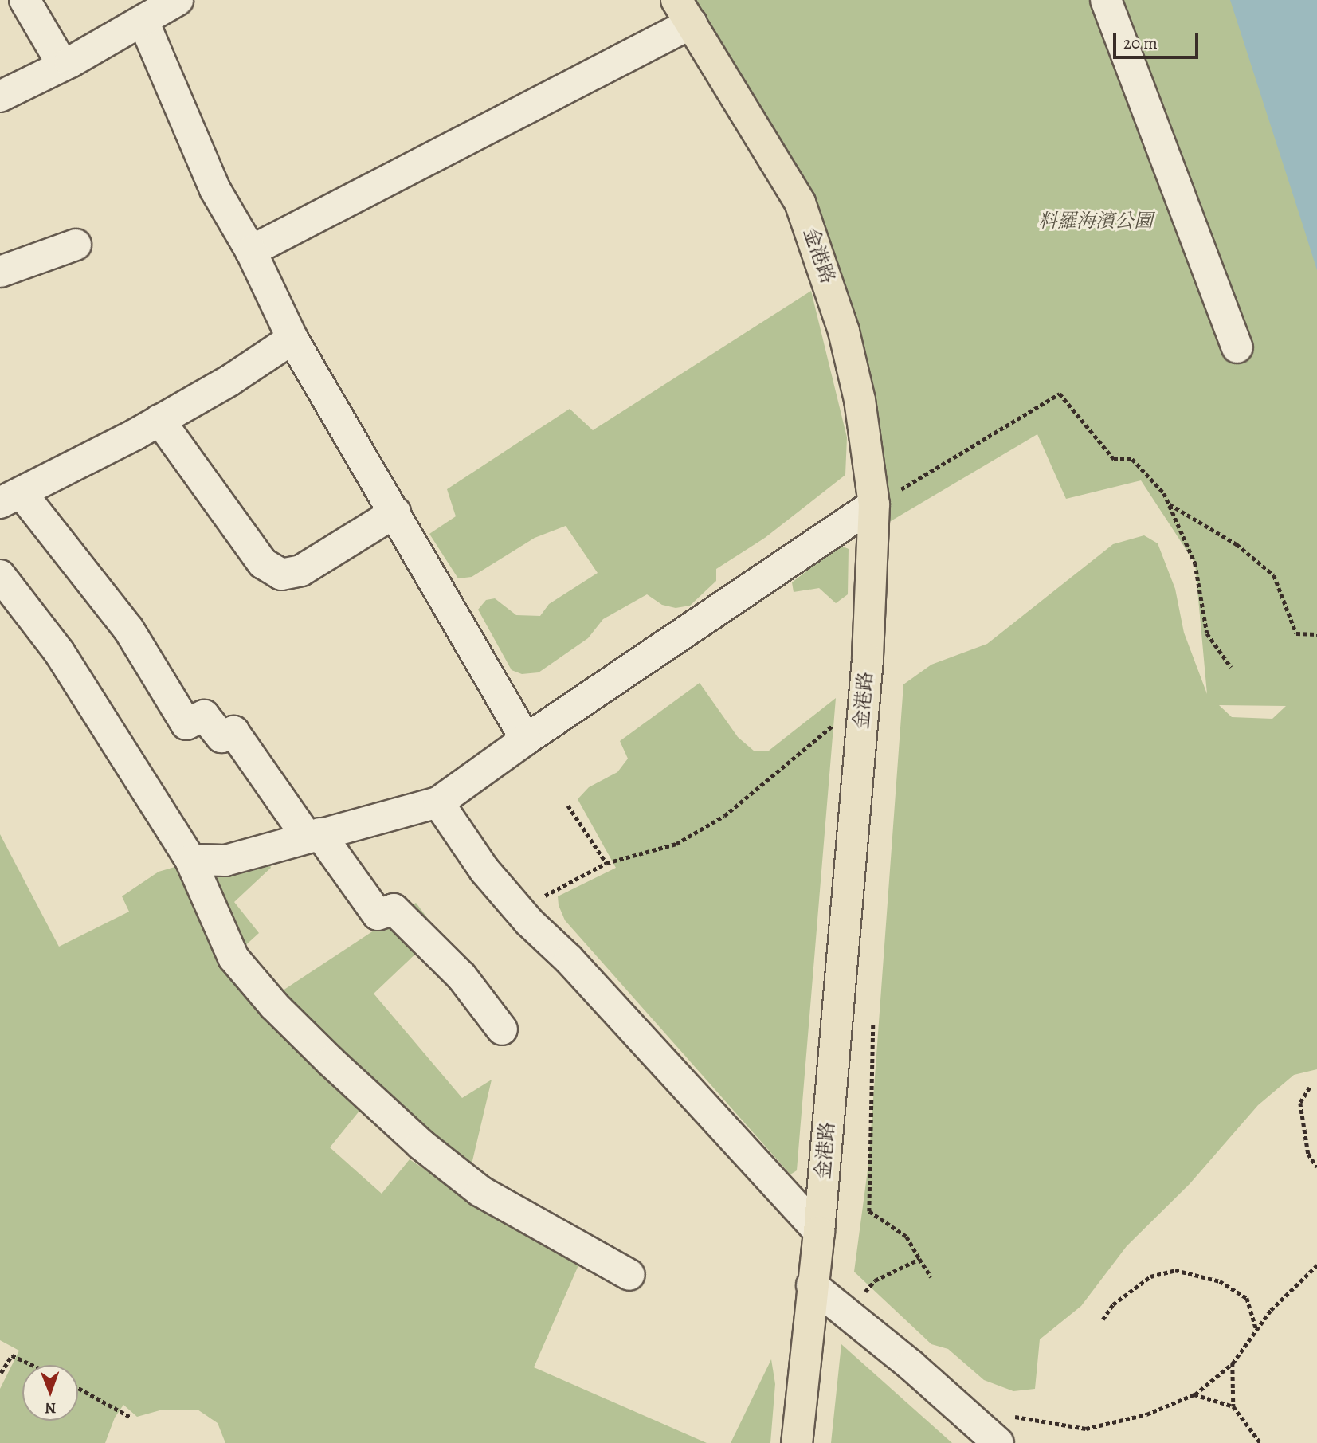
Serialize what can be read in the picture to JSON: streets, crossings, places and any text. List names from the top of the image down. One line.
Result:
{"streets":{"main road":["金港路"]},"parks":["料羅海濱公園"],"scale_bar":"20 m","north":"bottom"}
